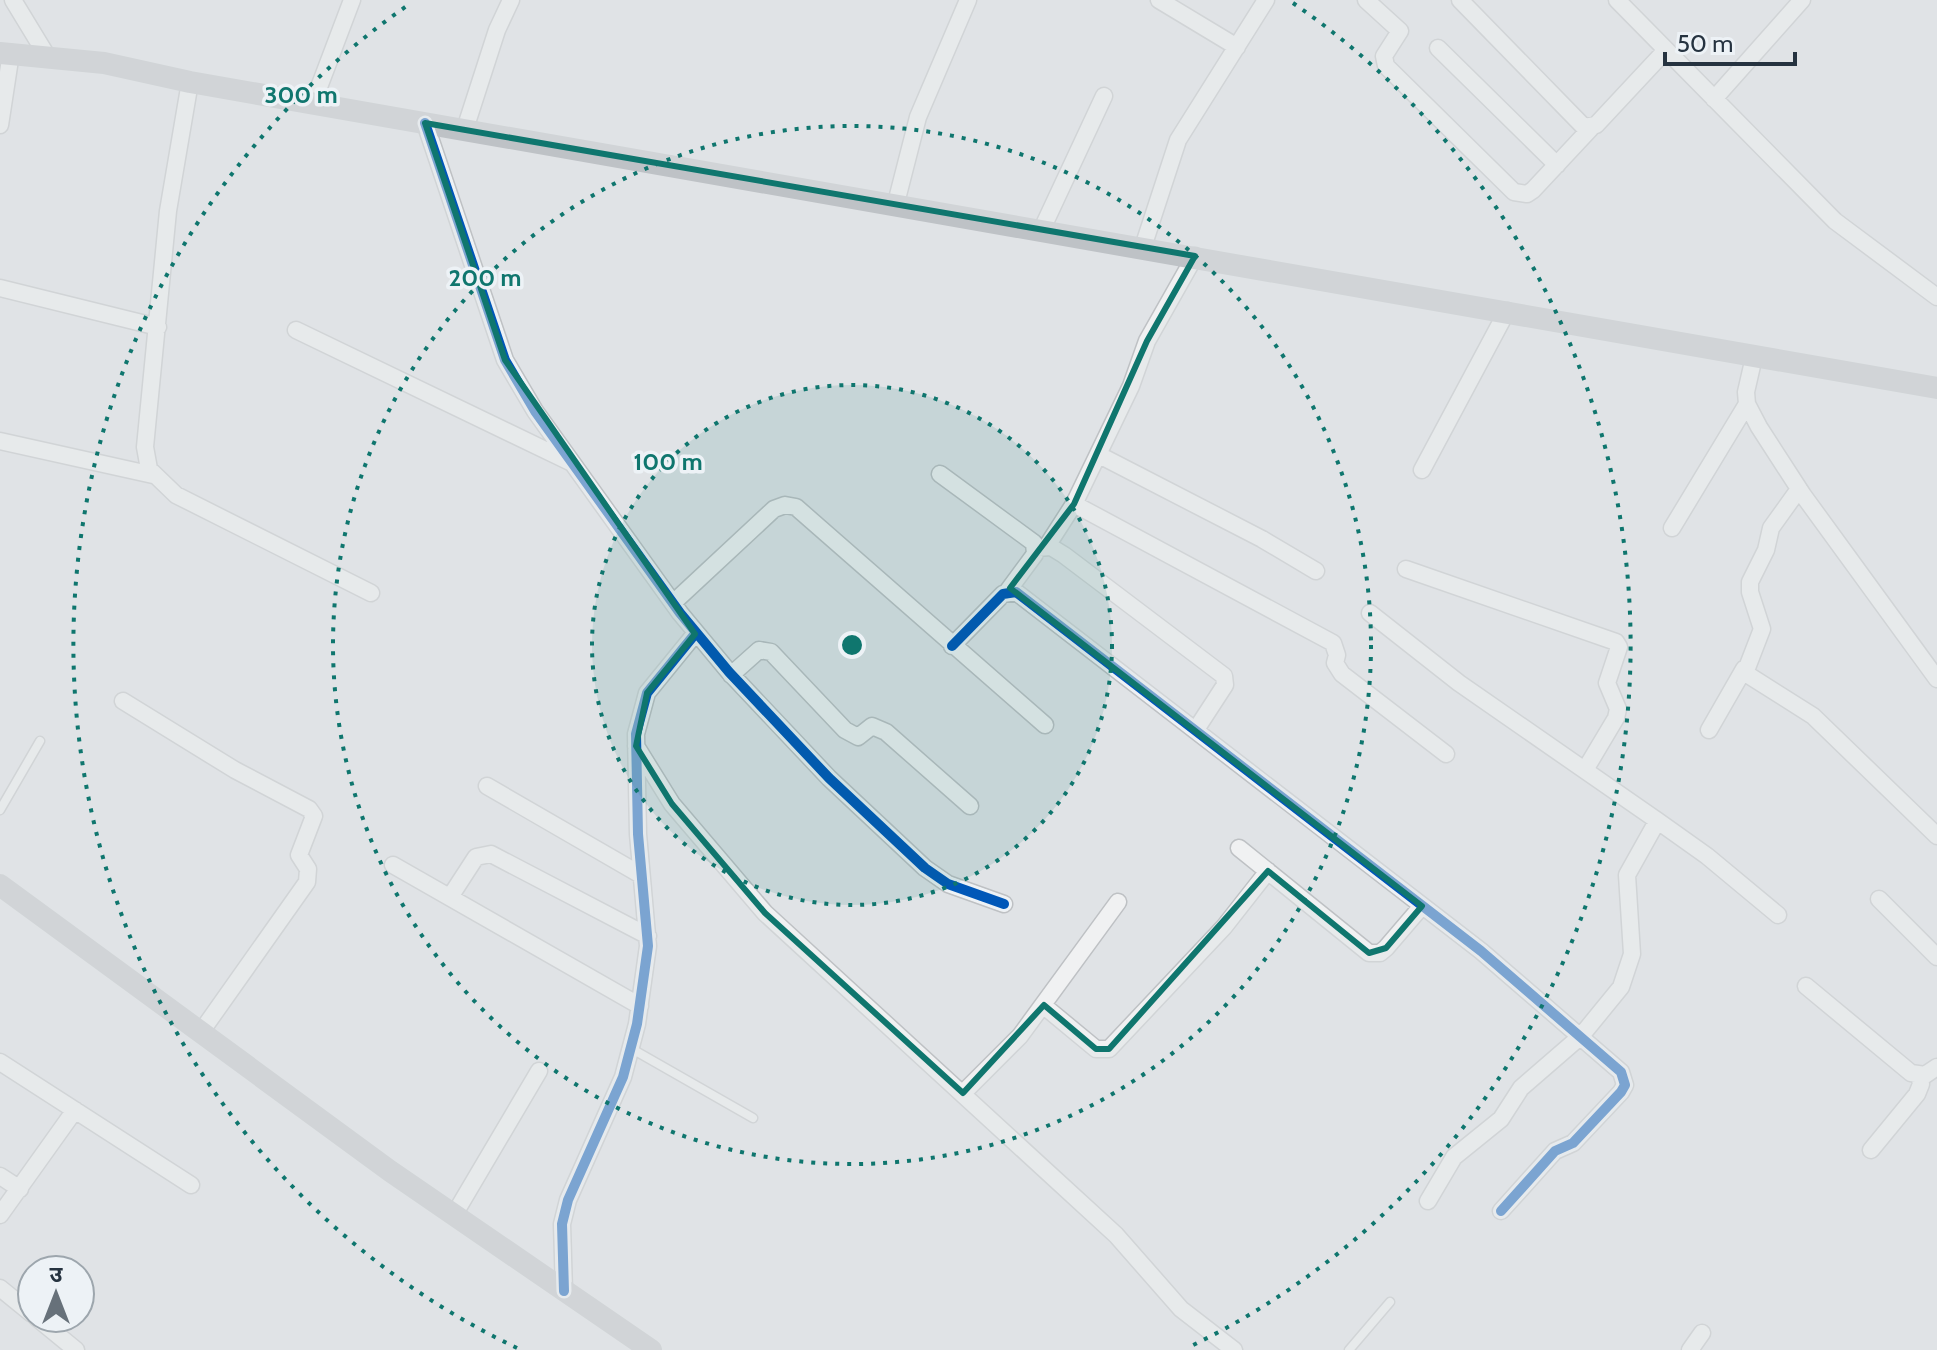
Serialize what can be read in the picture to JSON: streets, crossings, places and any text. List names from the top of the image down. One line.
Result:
{"scale_bar":"50 m","north":"top","rings":["300 m","200 m","100 m"]}
